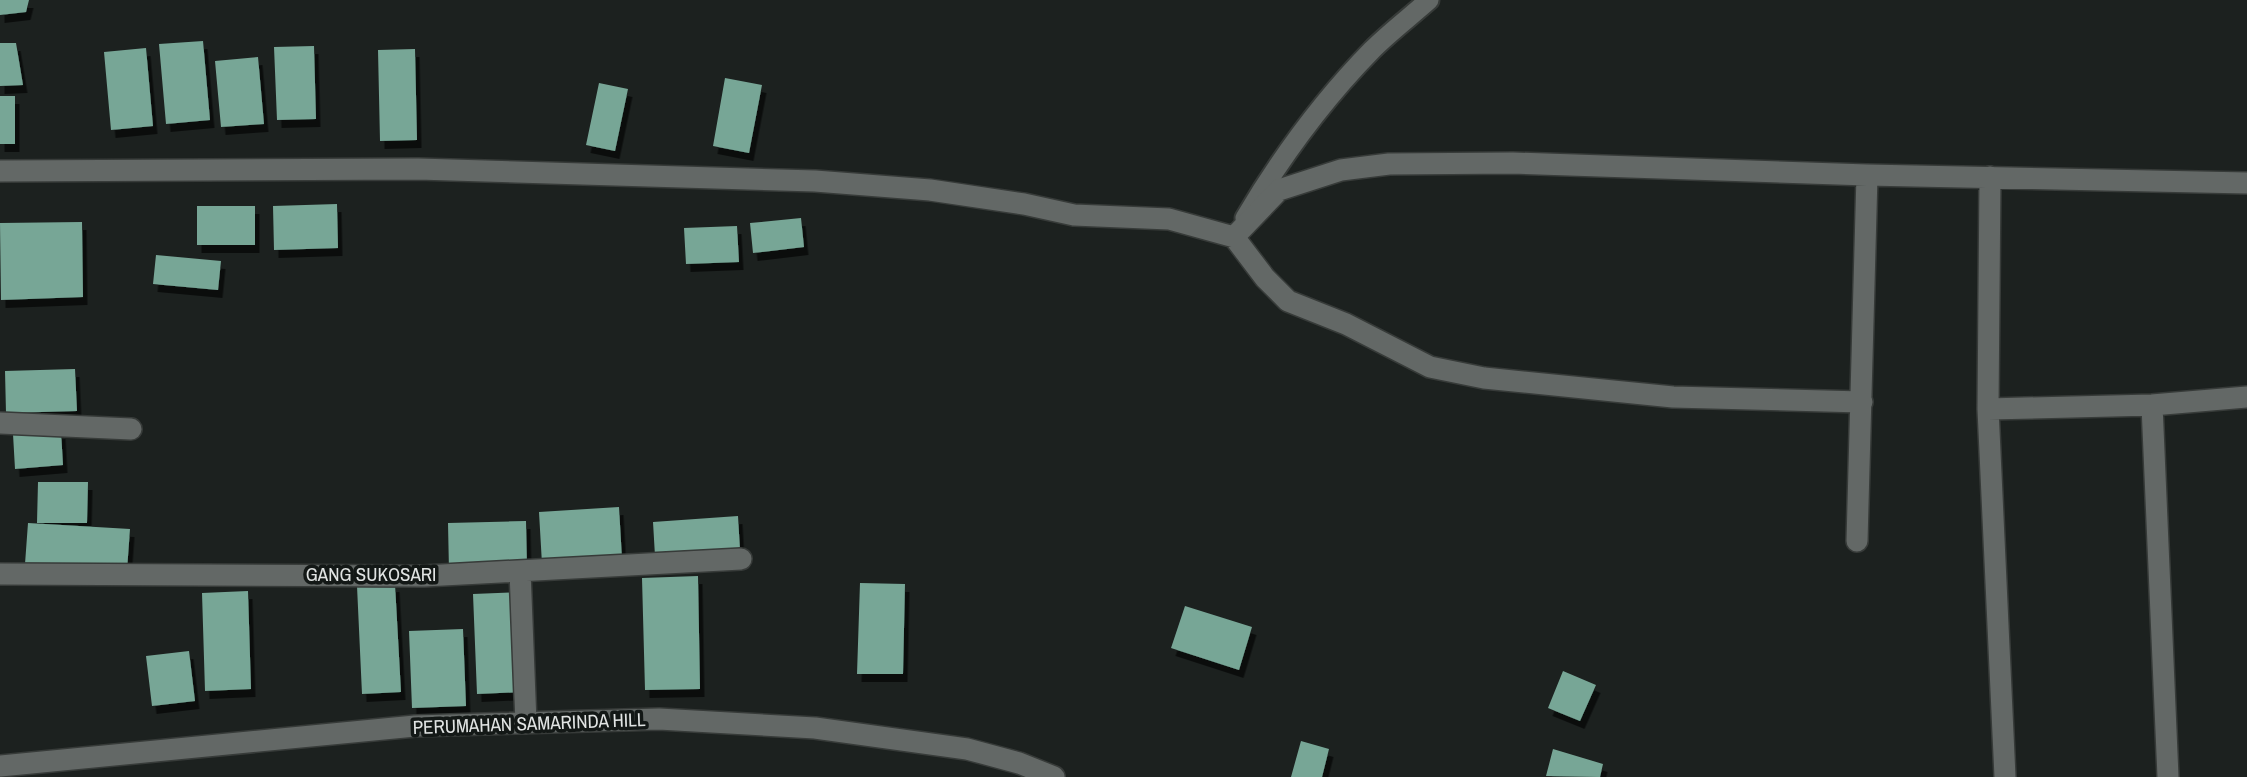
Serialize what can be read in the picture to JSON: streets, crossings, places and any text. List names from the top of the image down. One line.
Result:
{"streets":{"street":["GANG SUKOSARI","PERUMAHAN SAMARINDA HILL"]}}
